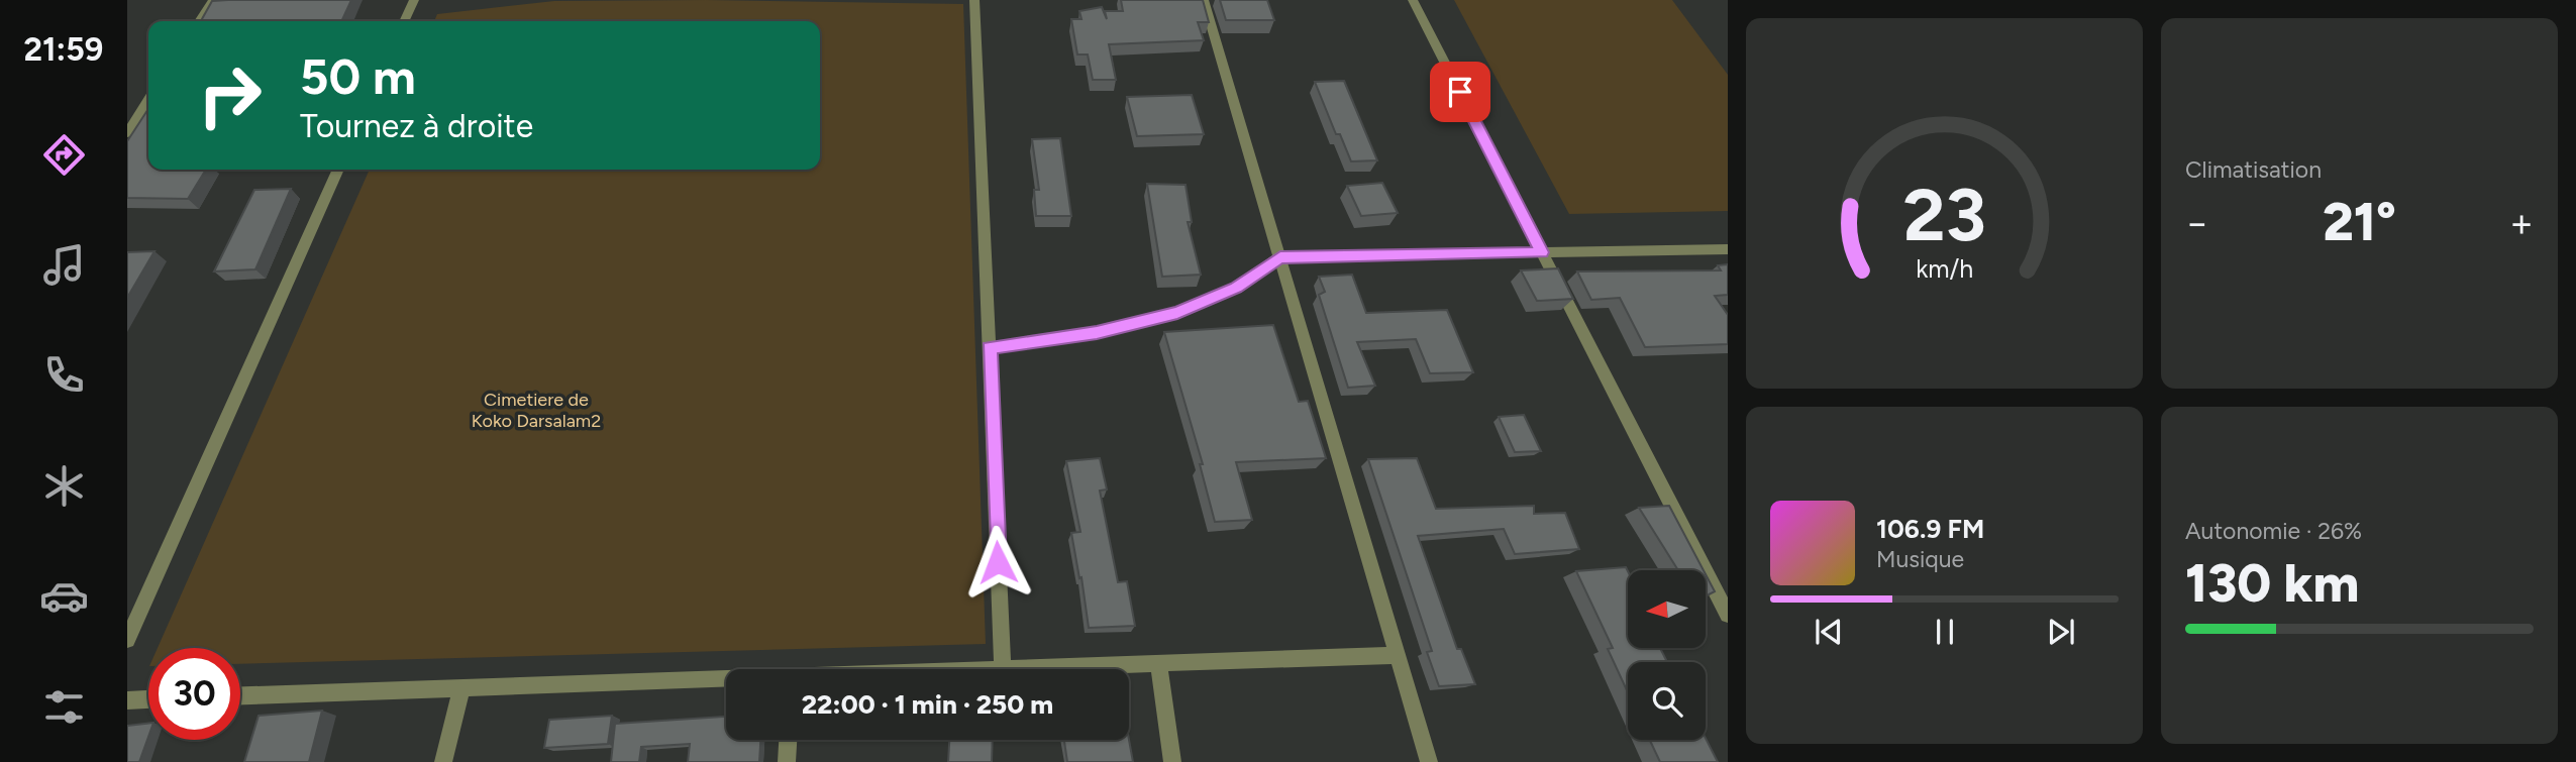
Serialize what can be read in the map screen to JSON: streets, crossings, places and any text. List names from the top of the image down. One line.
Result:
{"parks":["Cimetiere de Koko Darsalam2"],"north":"left","page":{"tabs":"21:59","tile":["Climatisation",["Autonomie · 26%","130 km"]],"turn":["50 m","Tournez à droite"],"heat":["−","21°","+"],"song":["106.9 FM","Musique"],"limit":"30","trip":"22:00 · 1 min · 250 m","gauge":["23","km/h"]}}
